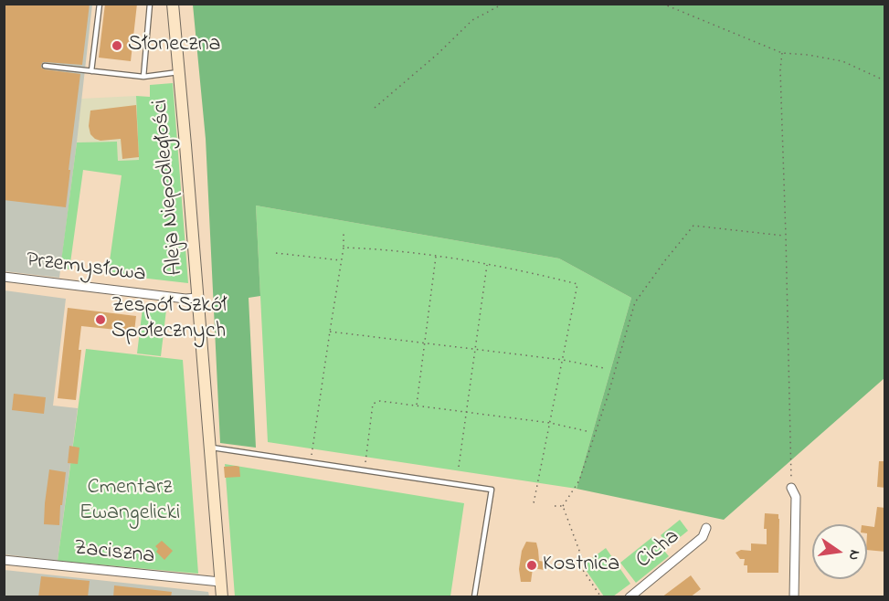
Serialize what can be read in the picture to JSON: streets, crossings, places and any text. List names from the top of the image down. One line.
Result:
{"streets":{"main road":["Aleja Niepodległości"],"street":["Przemysłowa","Cicha","Zaciszna"]},"crossings":[["Aleja Niepodległości","Przemysłowa"],["Aleja Niepodległości","Zaciszna"]],"parks":["Cmentarz Ewangelicki"],"places":["Słoneczna","Zespół Szkół Społecznych","Kostnica"],"north":"right"}
